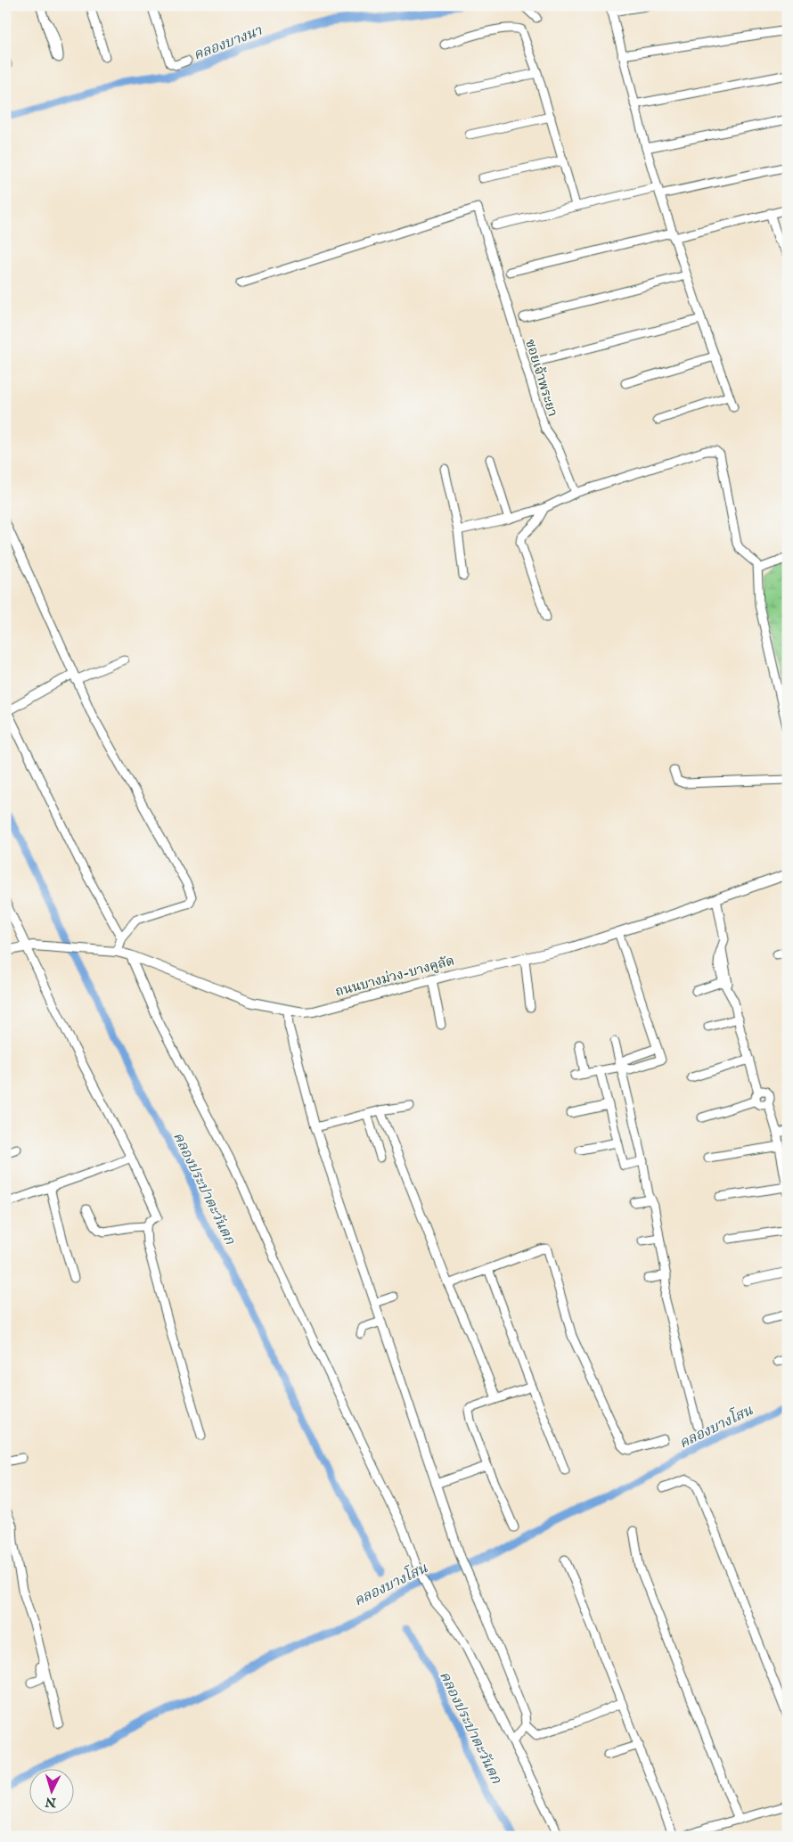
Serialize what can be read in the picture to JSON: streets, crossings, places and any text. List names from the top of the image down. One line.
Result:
{"streets":{"street":["ซอยเจ้าพระยา","ถนนบางม่วง-บางคูลัด"]},"water":["คลองบางนา","คลองประปาตะวันตก","คลองบางโสน"],"north":"bottom"}
